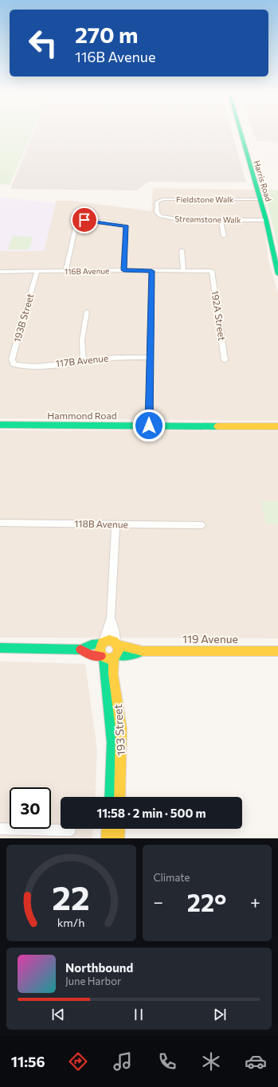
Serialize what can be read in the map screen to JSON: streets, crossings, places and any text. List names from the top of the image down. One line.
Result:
{"streets":{"main road":["Harris Road","Hammond Road","119 Avenue","193 Street"],"street":["Fieldstone Walk","Streamstone Walk","116B Avenue","192A Street","193B Street","117B Avenue","118B Avenue"]},"crossings":[["Harris Road","Fieldstone Walk"],["Harris Road","Streamstone Walk"],["Fieldstone Walk","Streamstone Walk"],["116B Avenue","192A Street"],["116B Avenue","193B Street"],["193B Street","117B Avenue"],["119 Avenue","193 Street"]],"page":{"turn":["270 m","116B Avenue"],"limit":"30","trip":"11:58 · 2 min · 500 m","tile":"Climate","heat":["−","22°","+"],"song":["Northbound","June Harbor"],"tabs":"11:56","gauge":["22","km/h"]}}
